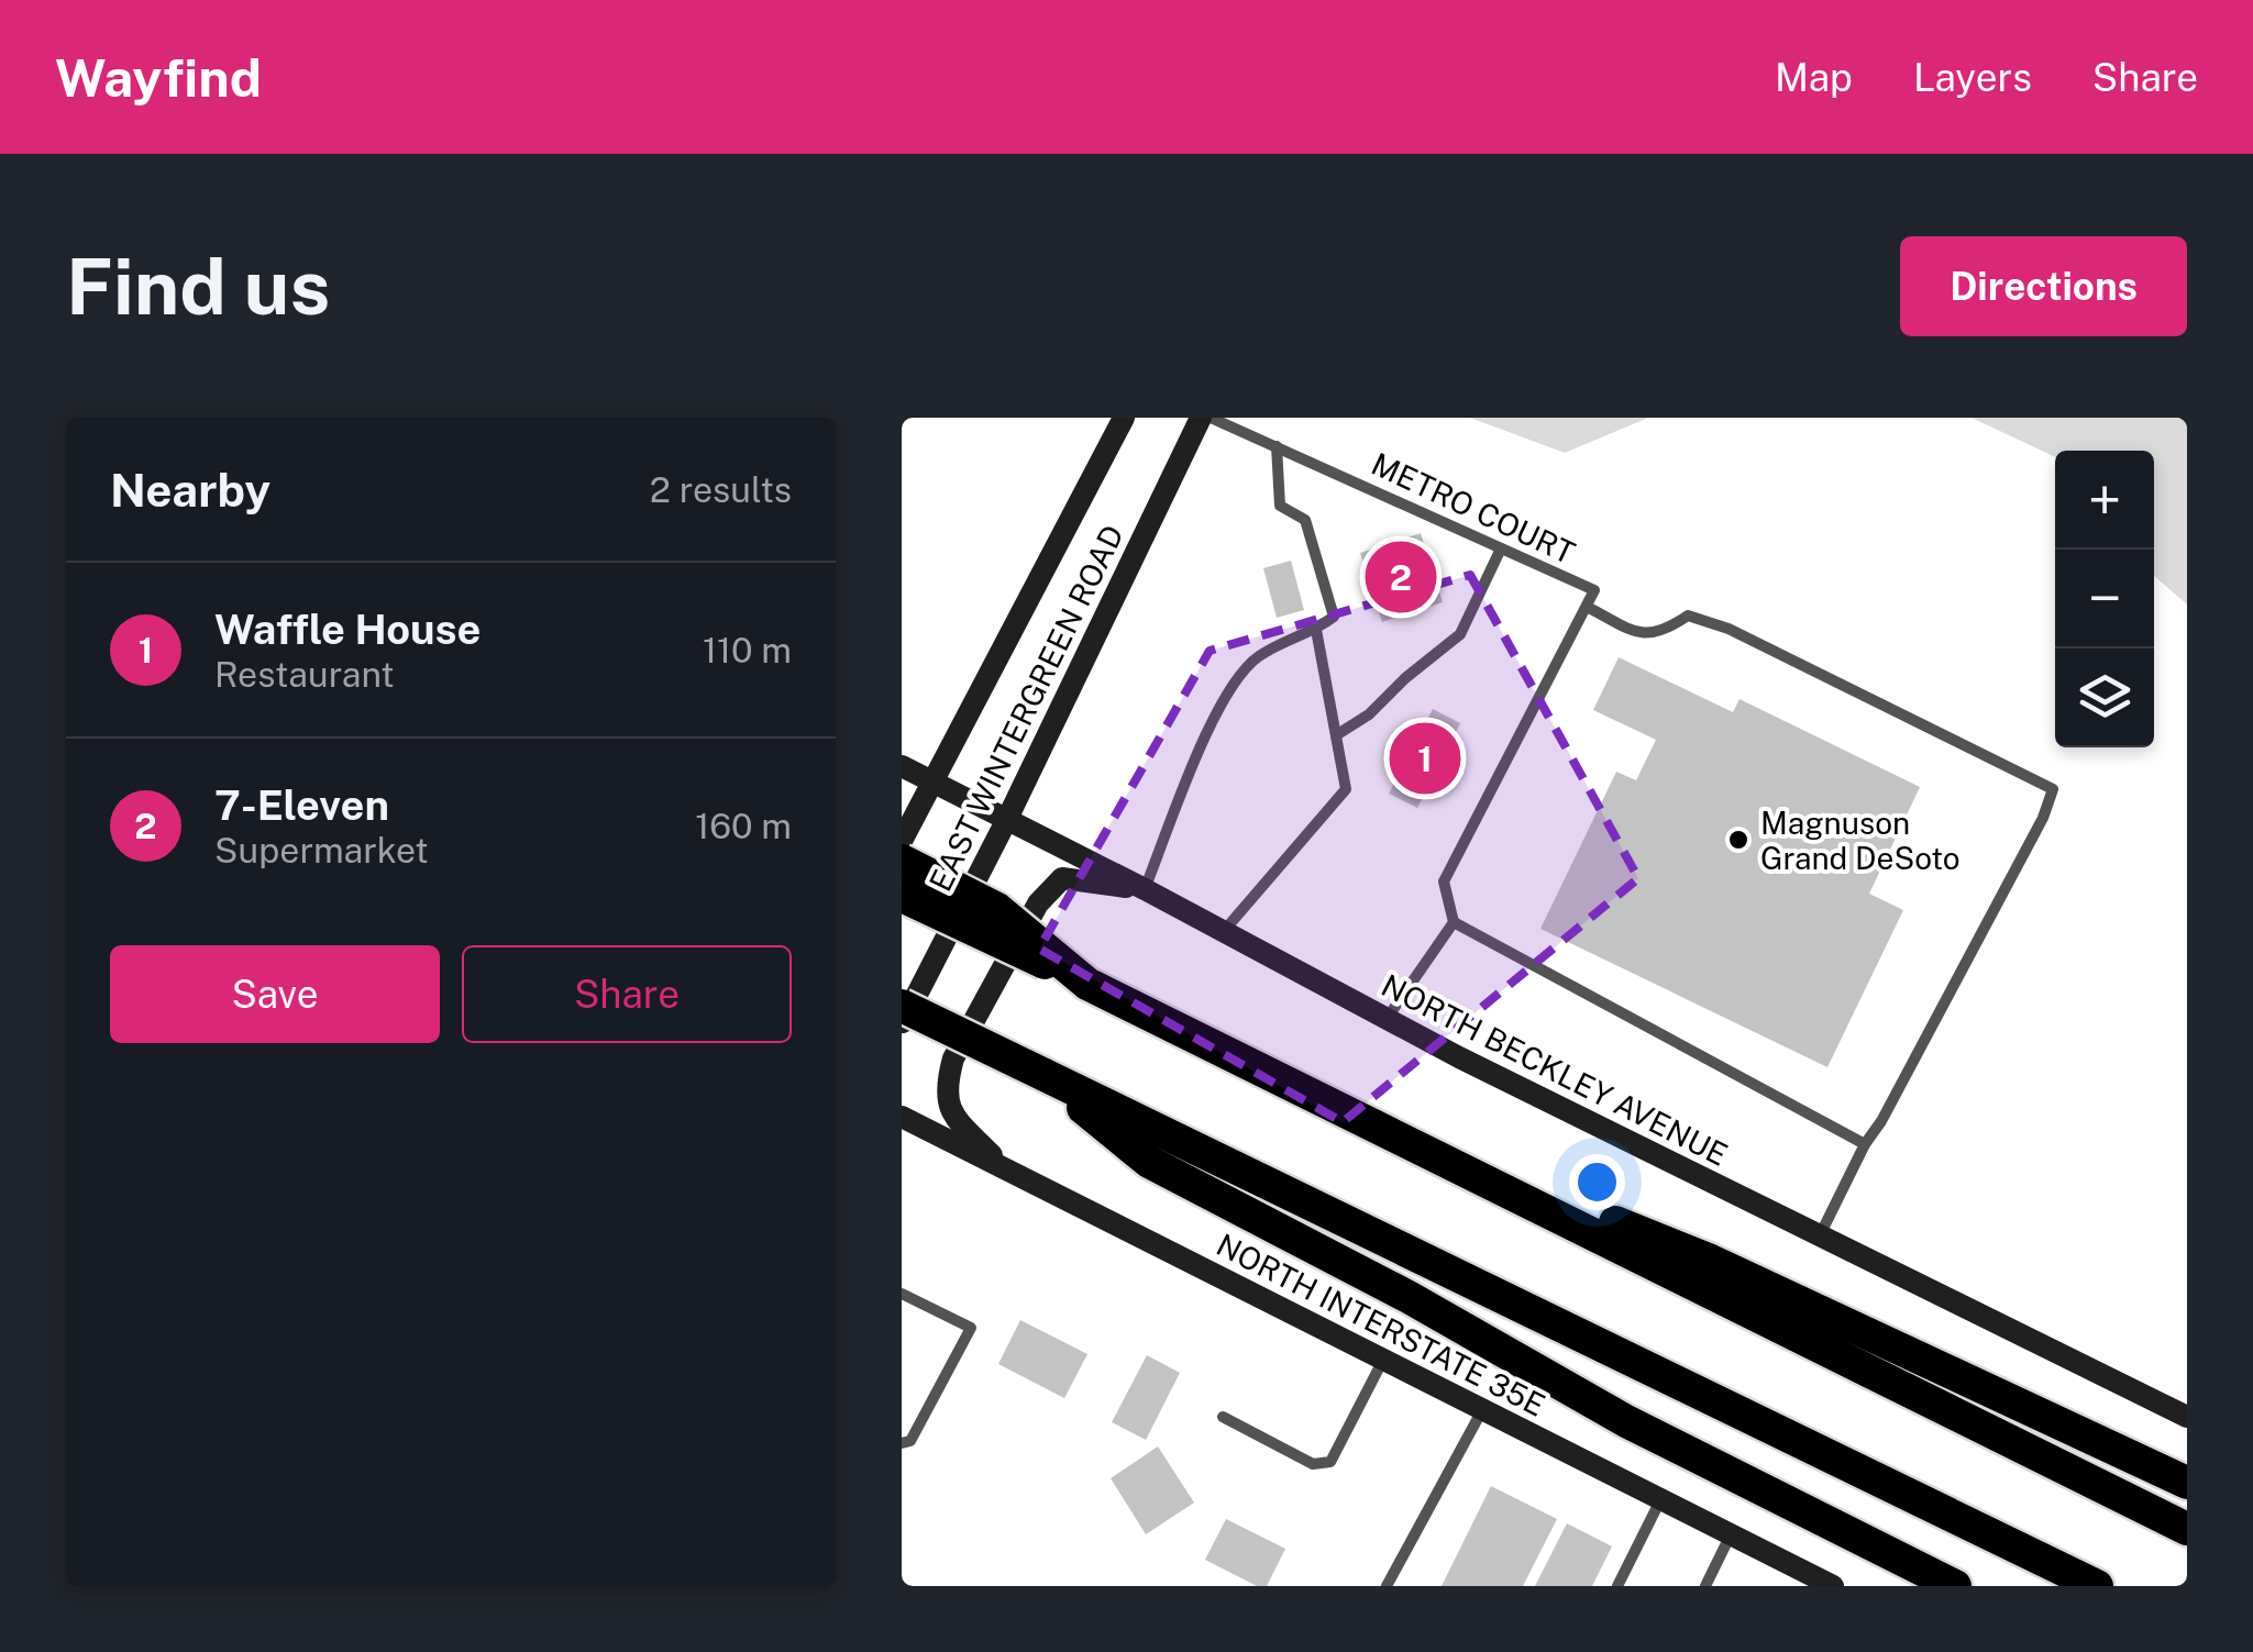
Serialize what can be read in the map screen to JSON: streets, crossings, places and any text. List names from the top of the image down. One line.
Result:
{"streets":{"main road":["EAST WINTERGREEN ROAD","NORTH BECKLEY AVENUE","NORTH INTERSTATE 35E"],"lane":["METRO COURT"]},"crossings":[["EAST WINTERGREEN ROAD","NORTH BECKLEY AVENUE"]],"places":["Magnuson Grand DeSoto"],"page":{"header":"Wayfind","nav":["Map","Layers","Share"],"buttons":["Directions",["Save","Share"]],"title":"Find us","heading":["Nearby","2 results"],"map_buttons":["+","−"],"pins":["2","1"],"list":[{"mark":"1","name":"Waffle House","note":"Restaurant","value":"110 m"},{"mark":"2","name":"7-Eleven","note":"Supermarket","value":"160 m"}]}}
